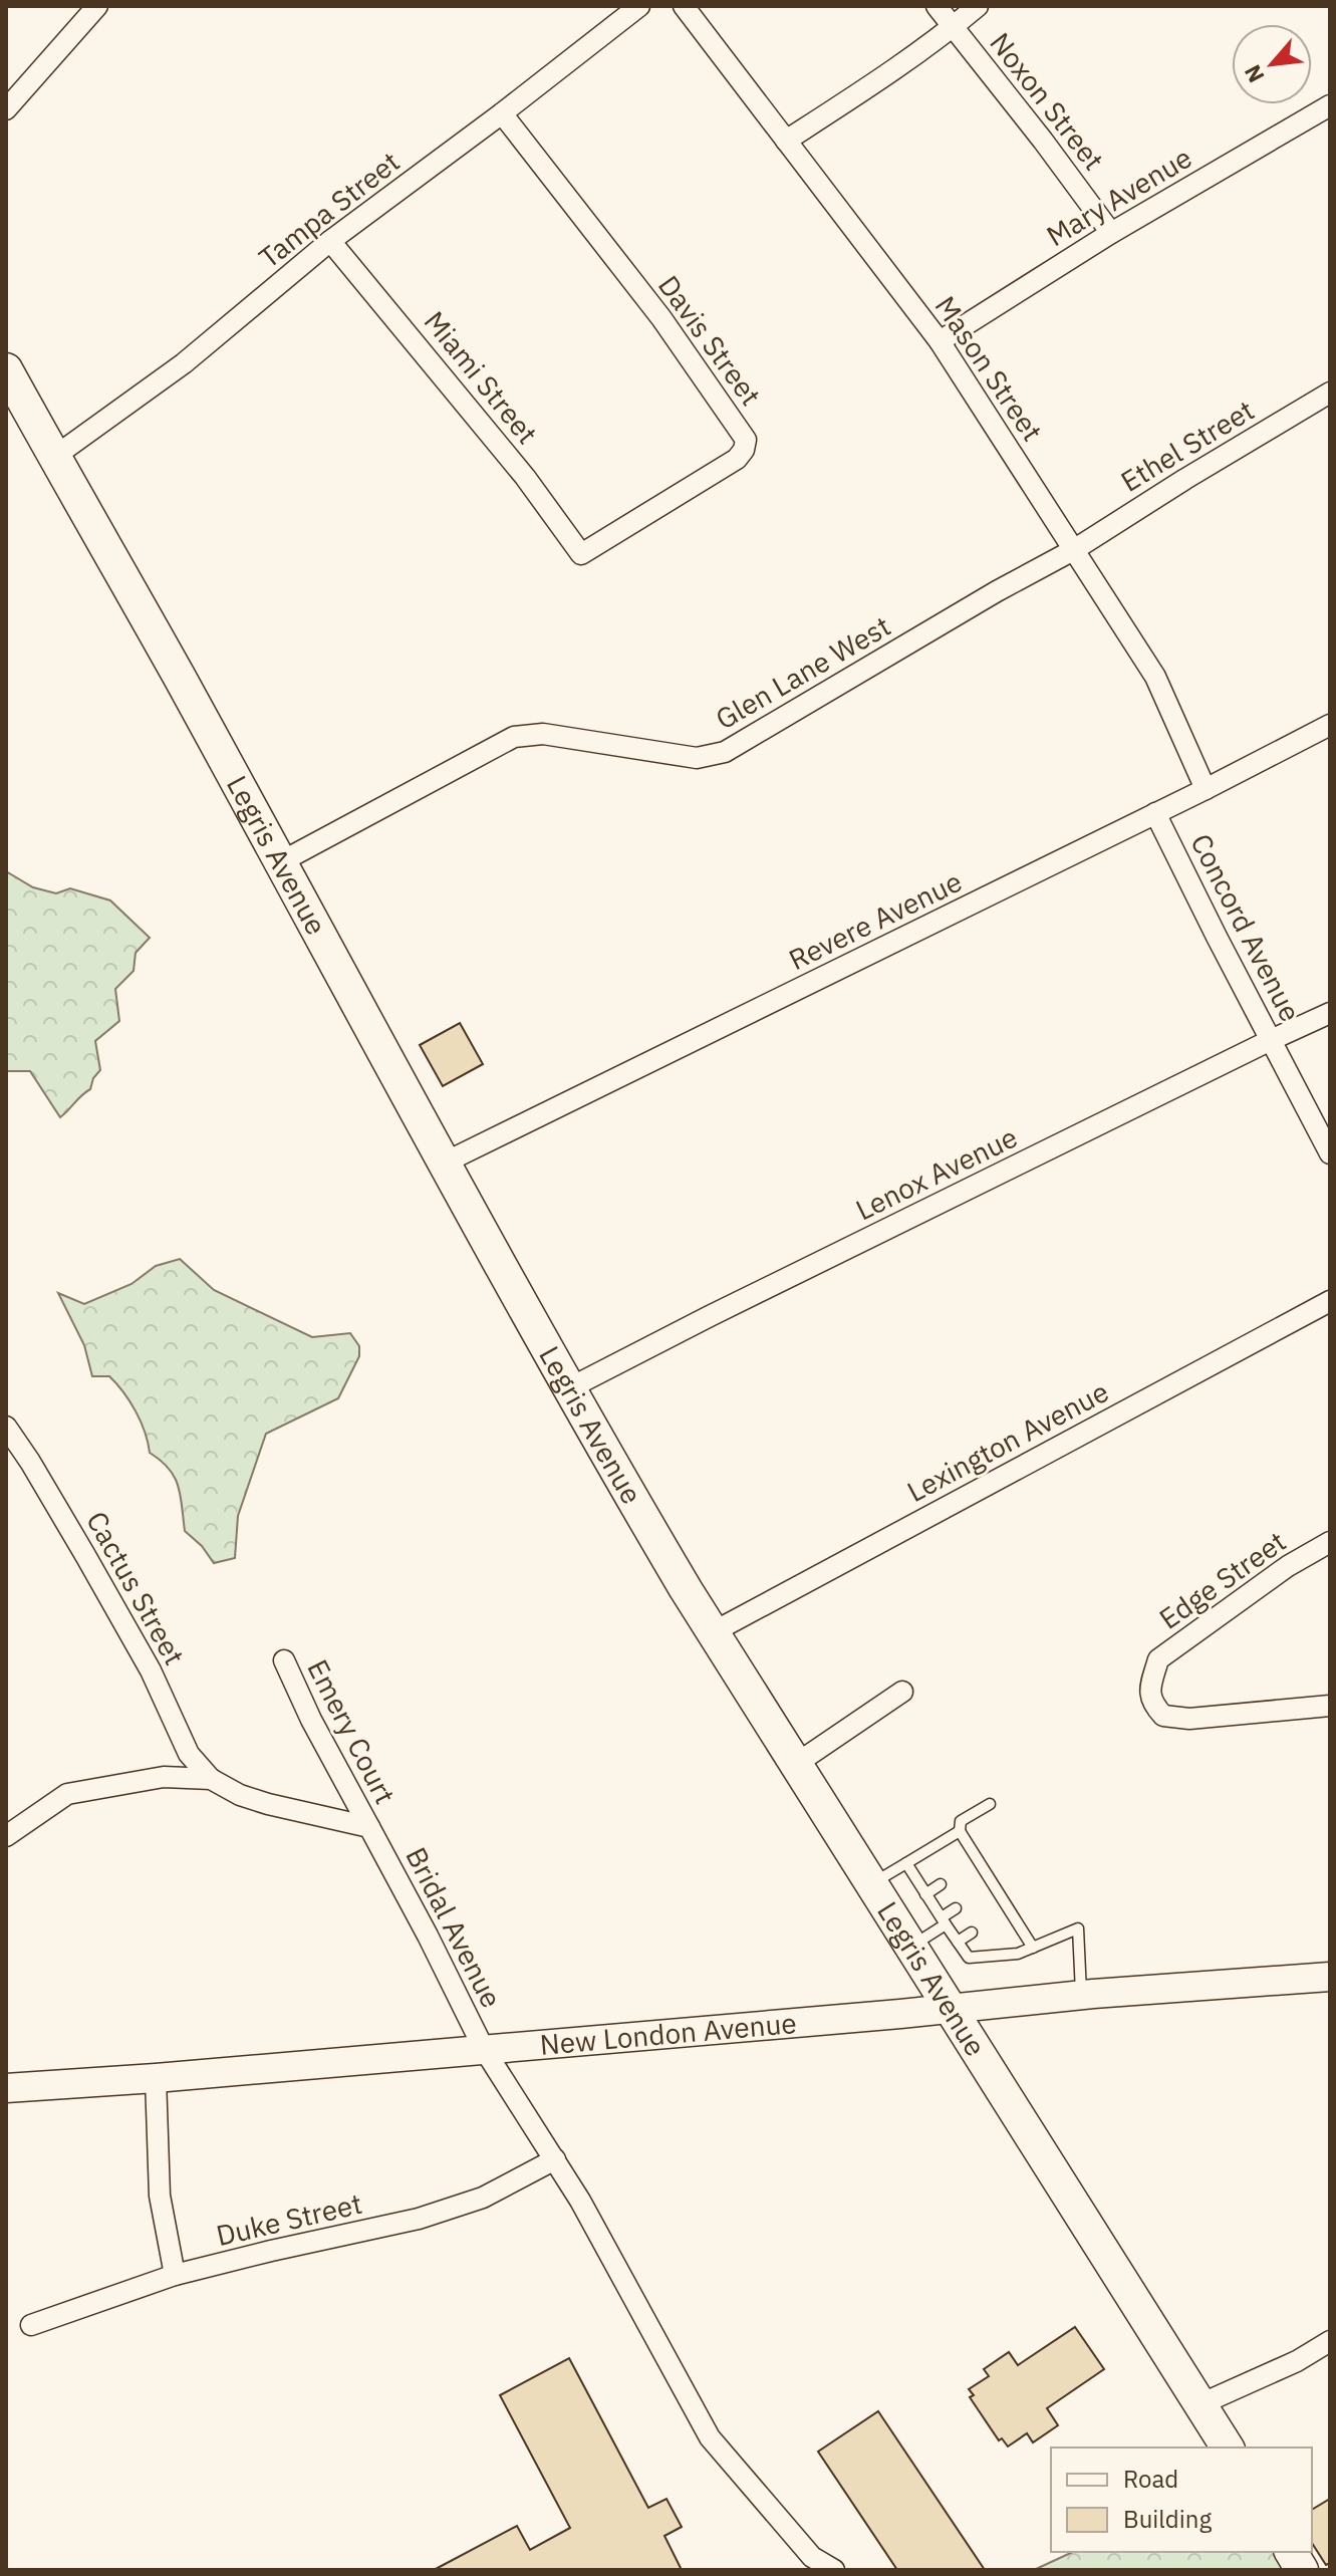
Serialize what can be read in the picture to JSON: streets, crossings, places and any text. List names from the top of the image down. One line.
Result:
{"streets":{"main road":["Legris Avenue","New London Avenue"],"street":["Noxon Street","Mary Avenue","Tampa Street","Davis Street","Mason Street","Miami Street","Ethel Street","Glen Lane West","Revere Avenue","Concord Avenue","Lenox Avenue","Lexington Avenue","Edge Street","Cactus Street","Emery Court","Bridal Avenue","Duke Street"]},"crossings":[["Noxon Street","Mary Avenue"],["Mary Avenue","Mason Street"],["Tampa Street","Davis Street"],["Tampa Street","Miami Street"],["Tampa Street","Legris Avenue"],["Davis Street","Miami Street"],["Mason Street","Ethel Street"],["Mason Street","Glen Lane West"],["Mason Street","Revere Avenue"],["Ethel Street","Glen Lane West"],["Glen Lane West","Legris Avenue"],["Legris Avenue","Revere Avenue"],["Legris Avenue","Lenox Avenue"],["Legris Avenue","Lexington Avenue"],["Legris Avenue","New London Avenue"],["Revere Avenue","Concord Avenue"],["Concord Avenue","Lenox Avenue"],["Emery Court","Bridal Avenue"],["Bridal Avenue","New London Avenue"],["Bridal Avenue","Duke Street"]],"legend":["Road","Building"],"north":"bottom left"}
